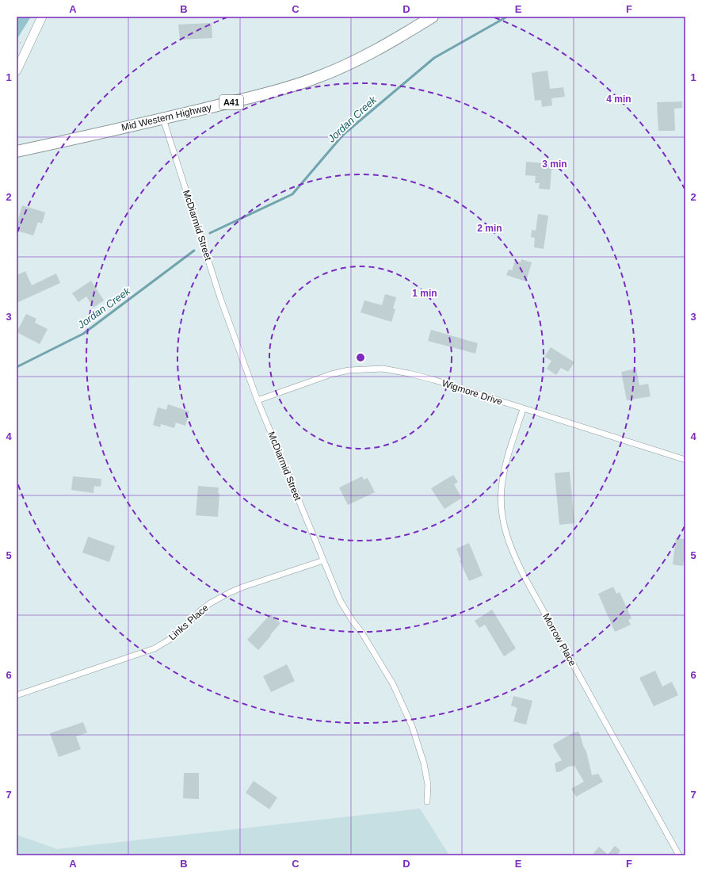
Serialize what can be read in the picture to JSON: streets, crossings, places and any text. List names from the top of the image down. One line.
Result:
{"streets":{"highway":["A41","Mid Western Highway"],"street":["McDiarmid Street","Wigmore Drive","Links Place","Morrow Place"]},"crossings":[["Mid Western Highway","McDiarmid Street"],["McDiarmid Street","Wigmore Drive"],["McDiarmid Street","Links Place"],["Wigmore Drive","Morrow Place"]],"water":["Jordan Creek"],"grid":{"columns":["A","B","C","D","E","F"],"rows":["1","2","3","4","5","6","7"]},"rings":["4 min","3 min","2 min","1 min"]}
